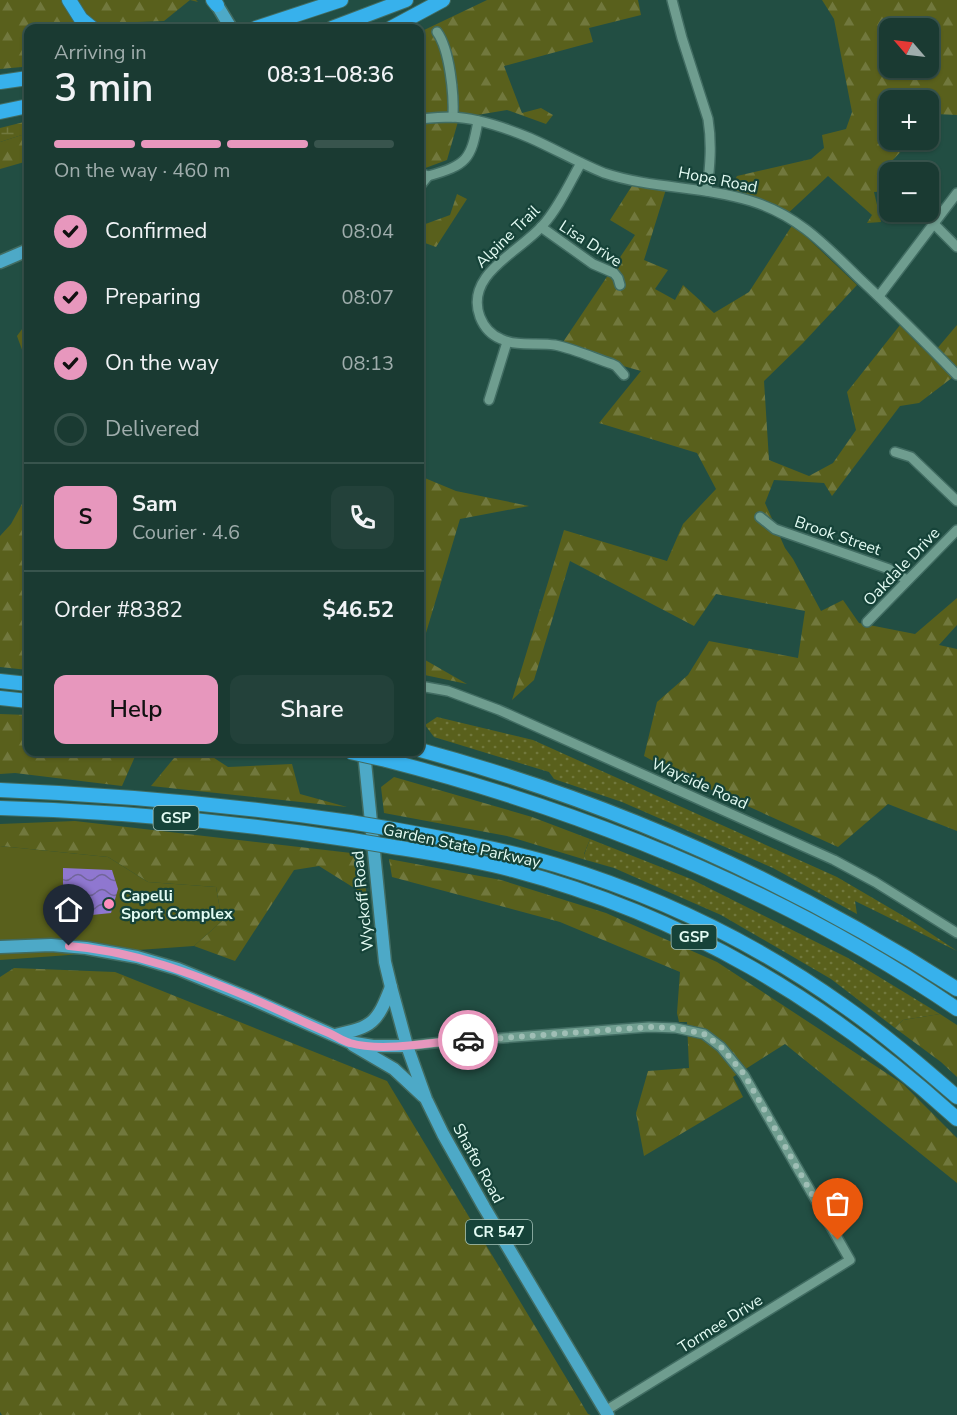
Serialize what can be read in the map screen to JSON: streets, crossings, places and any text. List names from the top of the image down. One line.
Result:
{"streets":{"highway":["GSP","Garden State Parkway"],"main road":["Wyckoff Road","Shafto Road","CR 547"],"street":["Hope Road","Alpine Trail","Lisa Drive","Brook Street","Oakdale Drive","Wayside Road","Tormee Drive"]},"crossings":[["Hope Road","Alpine Trail"],["Alpine Trail","Lisa Drive"],["Brook Street","Oakdale Drive"],["Wyckoff Road","Shafto Road"],["Wyckoff Road","Tormee Drive"],["Shafto Road","Tormee Drive"]],"places":["Capelli Sport Complex"],"north":"top left","page":{"map_buttons":["+","−"],"heading":["3 min","Arriving in","08:31–08:36"],"panel":["Sam","Courier · 4.6","Order #8382","$46.52"],"bar":"On the way · 460 m","list":[["Confirmed","08:04"],["Preparing","08:07"],["On the way","08:13"],"Delivered"],"round":"S","buttons":["Help","Share"]}}
